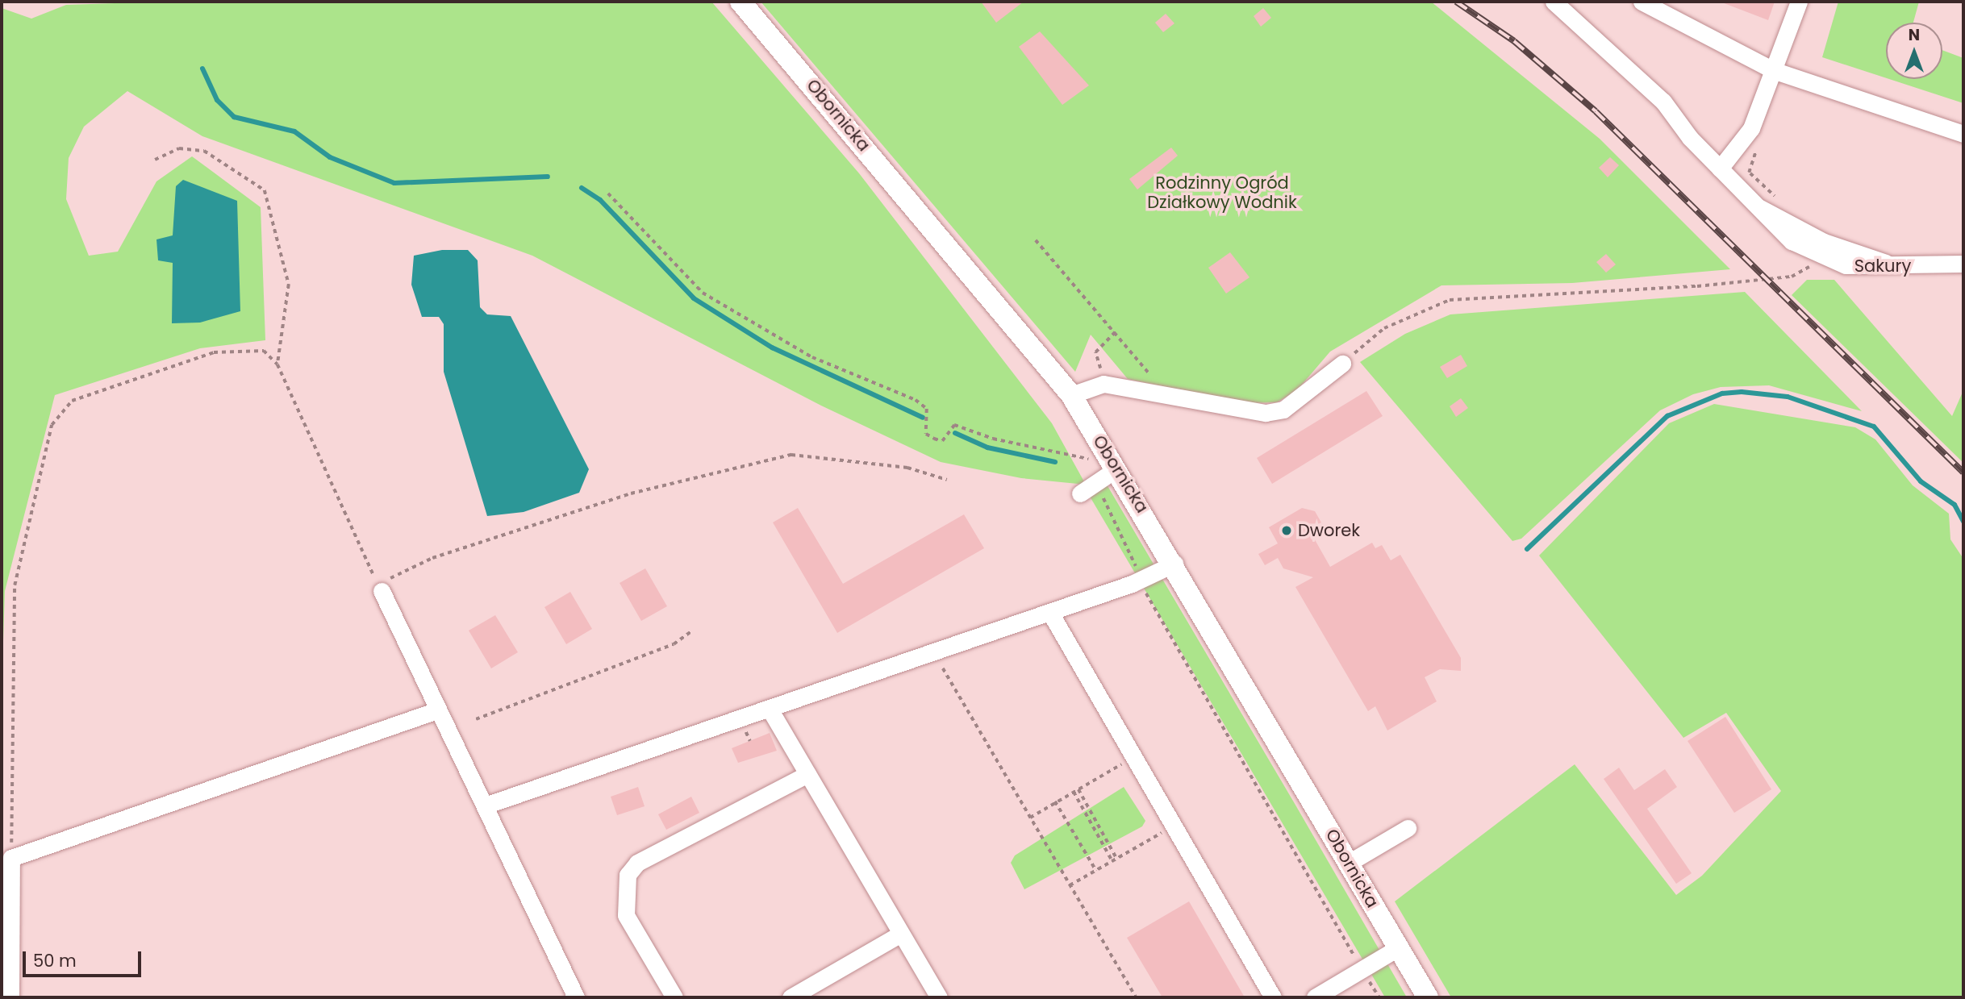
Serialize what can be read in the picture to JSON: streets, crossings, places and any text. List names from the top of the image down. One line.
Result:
{"streets":{"main road":["Obornicka"],"street":["Sakury"]},"parks":["Rodzinny Ogród Działkowy Wodnik"],"places":["Dworek"],"scale_bar":"50 m","north":"top"}
